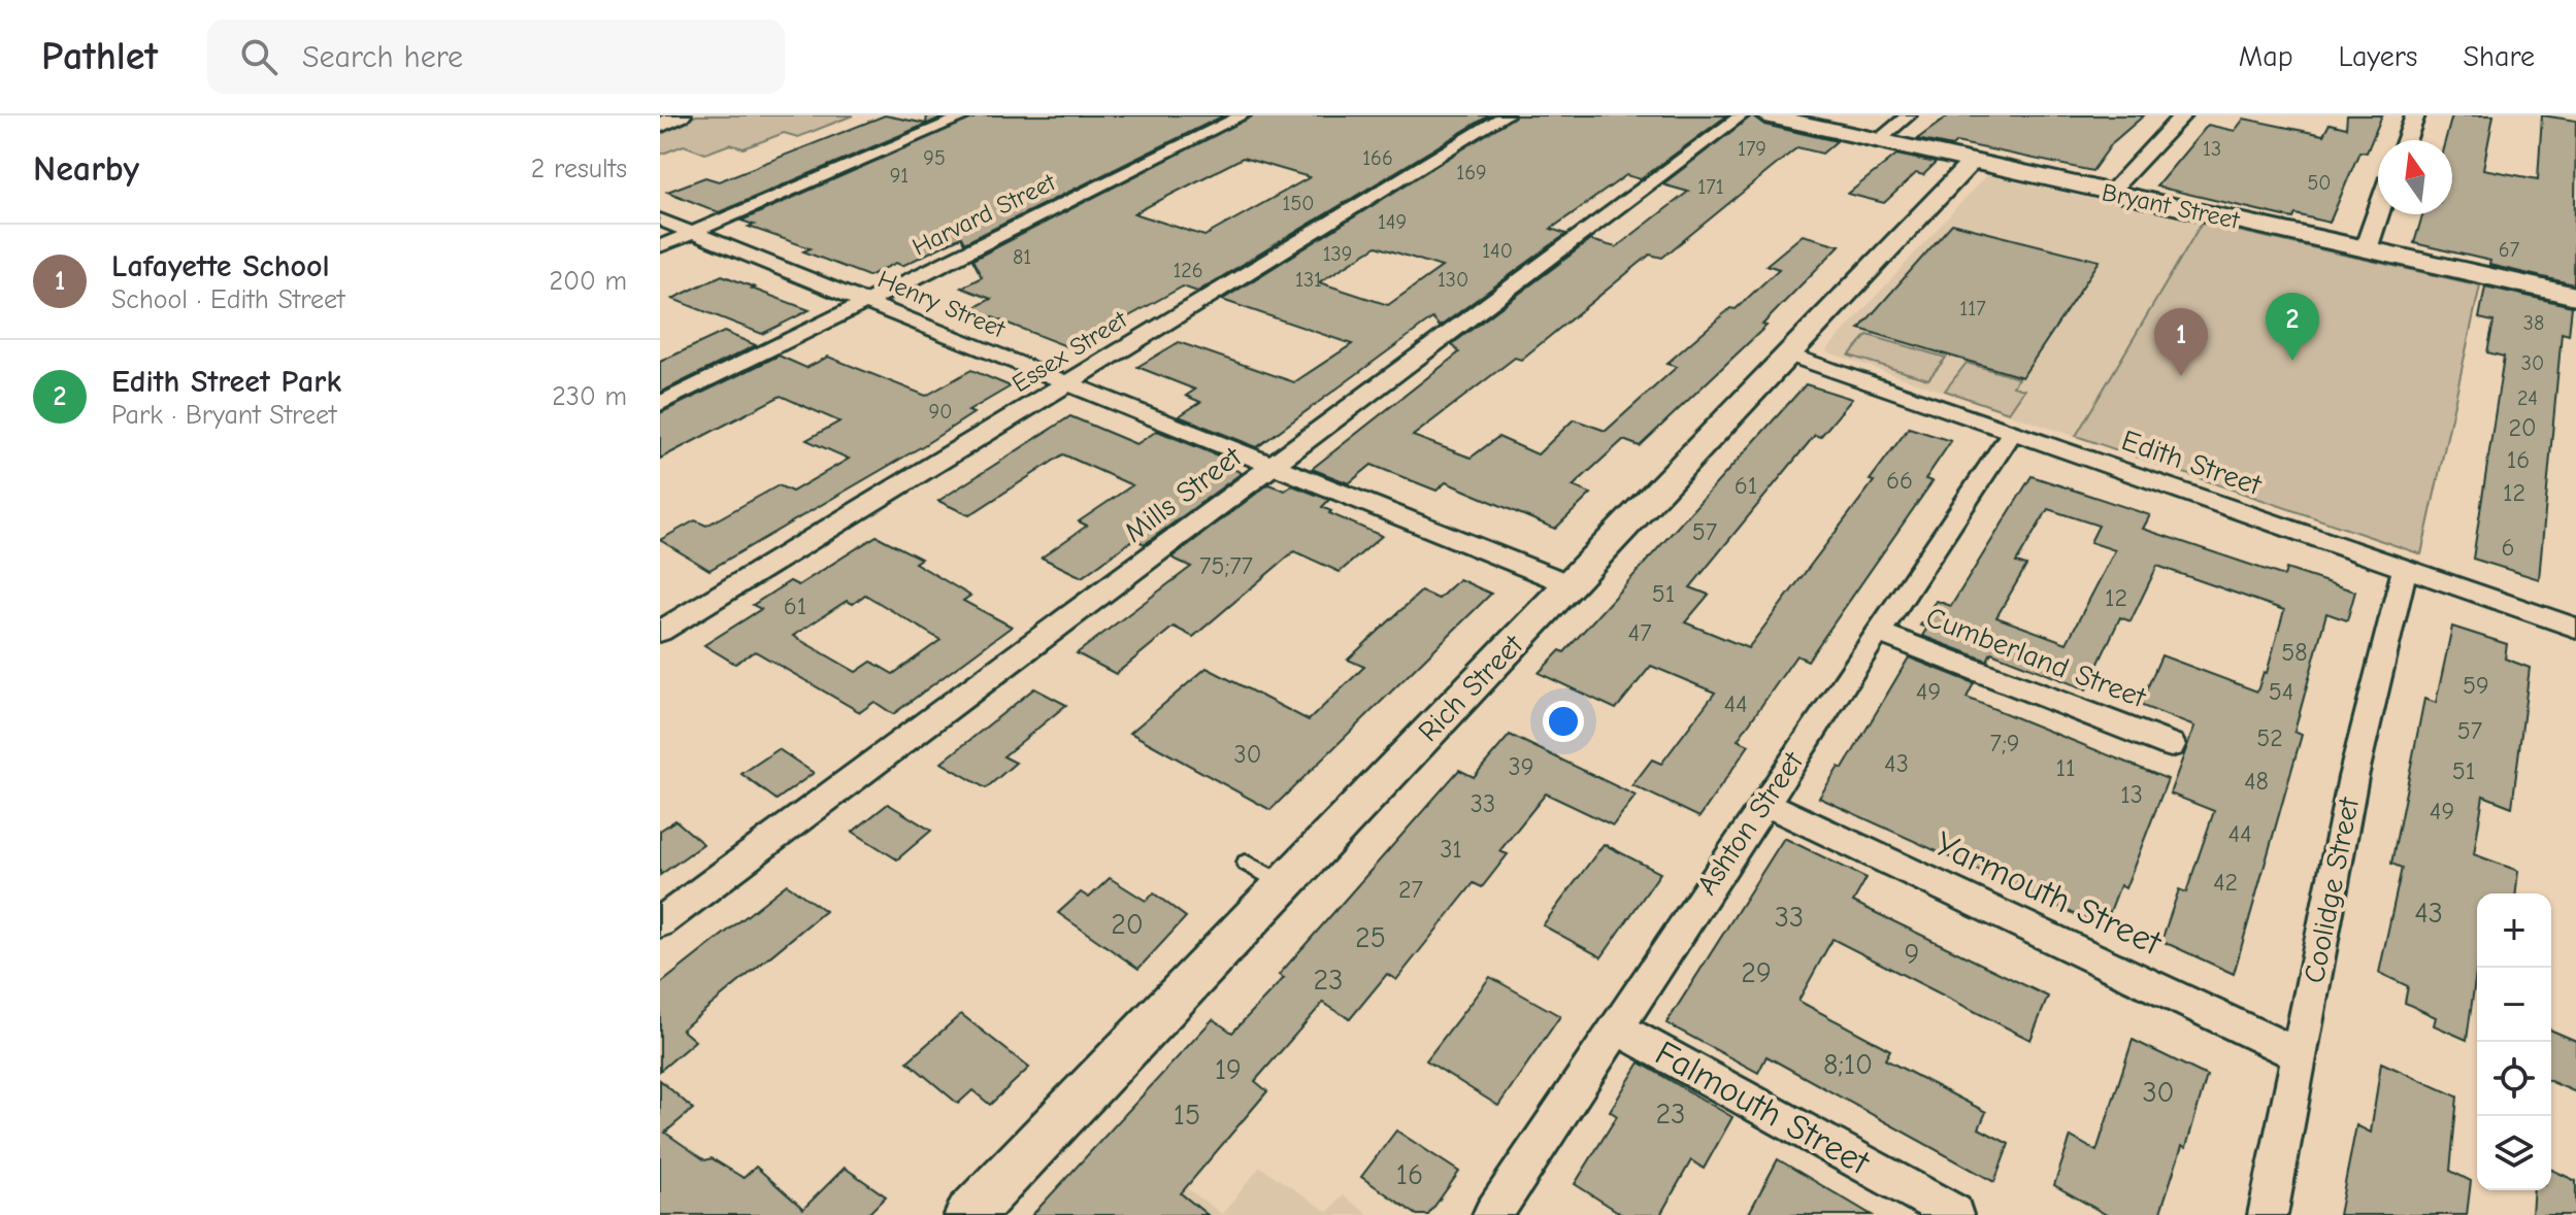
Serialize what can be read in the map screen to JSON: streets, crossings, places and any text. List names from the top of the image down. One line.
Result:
{"streets":{"main road":["Bryant Street"],"street":["Harvard Street","Henry Street","Essex Street","Edith Street","Mills Street","Cumberland Street","Rich Street","Ashton Street","Coolidge Street","Yarmouth Street","Falmouth Street"]},"crossings":[["Bryant Street","Rich Street"],["Harvard Street","Henry Street"],["Henry Street","Essex Street"],["Henry Street","Mills Street"],["Henry Street","Rich Street"],["Edith Street","Rich Street"],["Edith Street","Ashton Street"],["Edith Street","Coolidge Street"],["Cumberland Street","Ashton Street"],["Ashton Street","Yarmouth Street"],["Ashton Street","Falmouth Street"],["Coolidge Street","Yarmouth Street"]],"house_numbers":["179","13","95","166","169","91","50","171","150","149","67","140","139","81","126","131","130","117","38","30","24","90","20","16","66","61","12","57","6","75;77","51","12","61","47","58","59","49","54","44","57","52","7;9","30","43","39","11","51","48","13","33","49","44","31","42","27","43","33","20","25","9","29","23","8;10","19","30","23","15","16"],"north":"top","page":{"header":"Pathlet","search":"Search here","nav":["Map","Layers","Share"],"heading":["Nearby","2 results"],"list":[{"mark":"1","name":"Lafayette School","note":"School · Edith Street","value":"200 m"},{"mark":"2","name":"Edith Street Park","note":"Park · Bryant Street","value":"230 m"}],"pins":["2","1"],"map_buttons":["+","−"]}}
